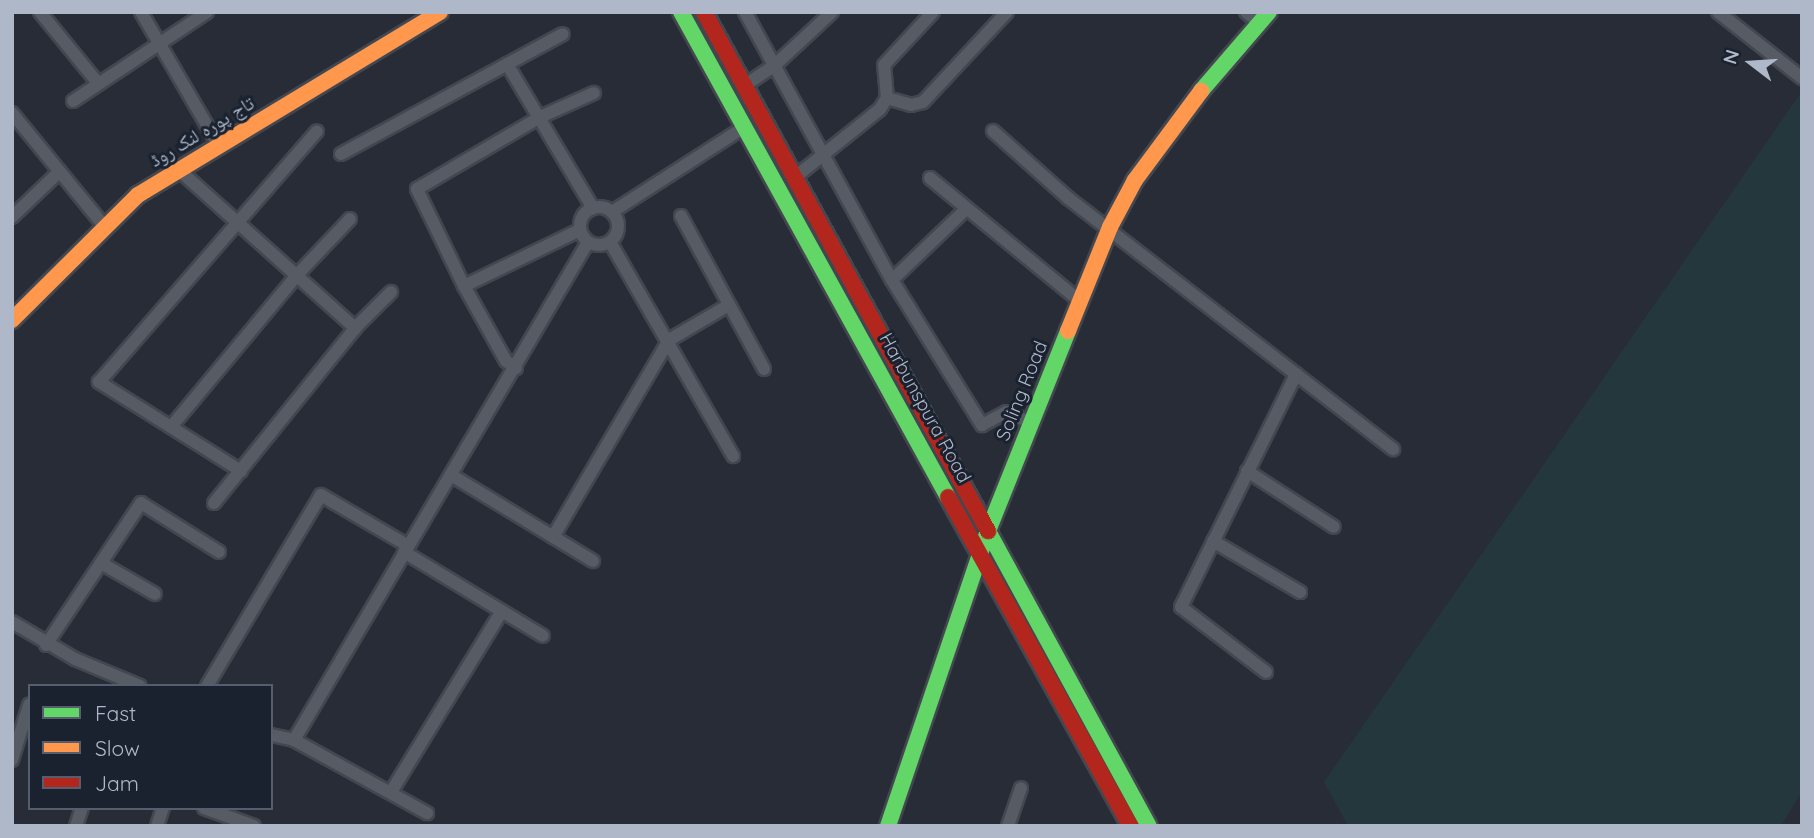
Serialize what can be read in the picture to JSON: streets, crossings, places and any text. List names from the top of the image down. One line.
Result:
{"streets":{"main road":["تاج پورہ لنک روڈ","Soling Road","Harbunspura Road"]},"crossings":[["Soling Road","Harbunspura Road"]],"legend":["Fast","Slow","Jam"],"north":"left"}
